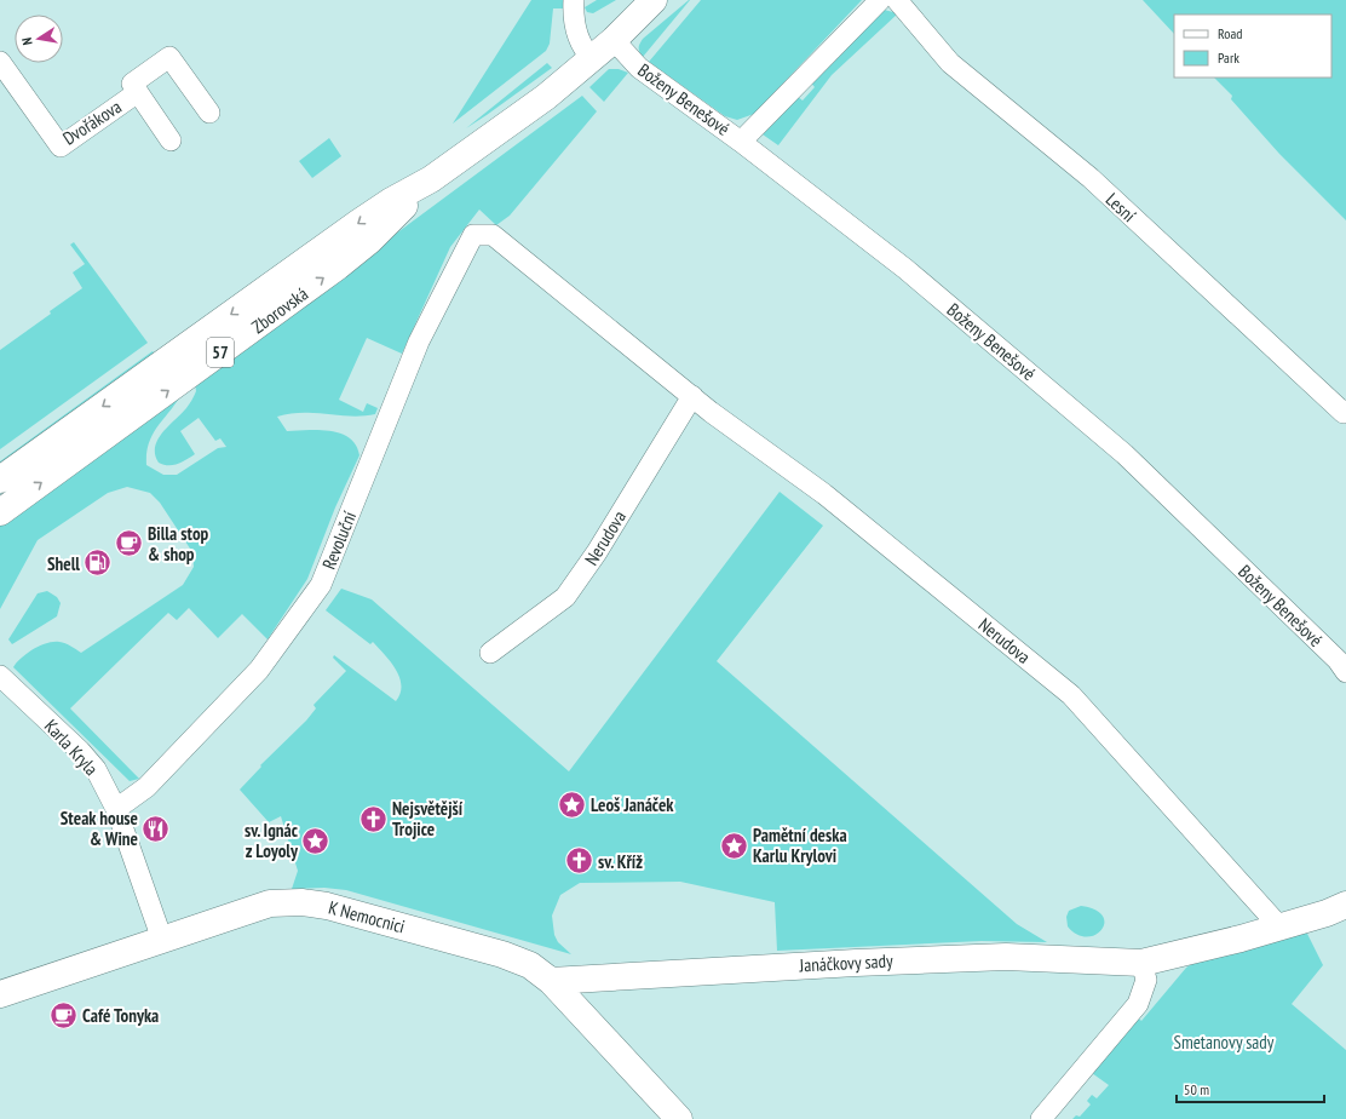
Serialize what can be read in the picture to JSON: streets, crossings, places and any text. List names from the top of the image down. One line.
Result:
{"streets":{"street":["Boženy Benešové","Dvořákova","Lesní","Zborovská","57","Nerudova","Revoluční","Karla Kryla","K Nemocnici","Janáčkovy sady"]},"crossings":[["Boženy Benešové","57"],["Zborovská","57"],["Nerudova","Revoluční"],["Revoluční","Karla Kryla"],["Karla Kryla","K Nemocnici"],["K Nemocnici","Janáčkovy sady"]],"parks":["Smetanovy sady"],"places":{"cafe":["Billa stop & shop","Café Tonyka"],"fuel station":["Shell"],"place":["Leoš Janáček","sv. Ignác z Loyoly","Pamětní deska Karlu Krylovi"],"church":["Nejsvětější Trojice","sv. Kříž"],"restaurant":["Steak house & Wine"]},"legend":["Road","Park"],"scale_bar":"50 m","north":"left"}
